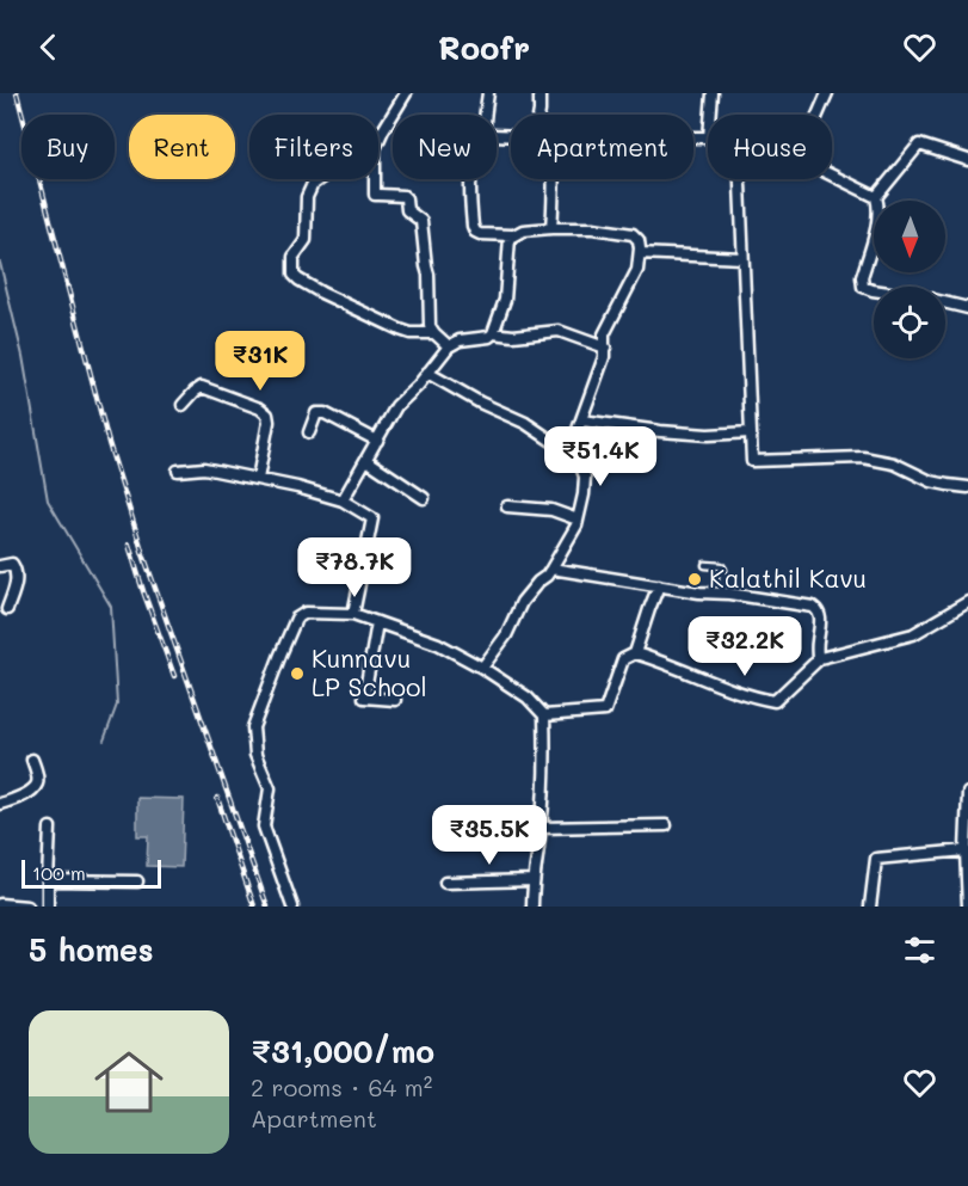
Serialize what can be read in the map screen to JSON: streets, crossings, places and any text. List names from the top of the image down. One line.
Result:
{"places":["Kalathil Kavu","Kunnavu LP School"],"scale_bar":"100 m","north":"bottom","page":{"header":"Roofr","chip":["Buy","Rent","Filters","New","Apartment","House"],"price":["₹31K","₹51.4K","₹78.7K","₹32.2K","₹35.5K"],"scale":"100 m","heading":"5 homes","list":[{"name":"₹31,000/mo","note":"2 rooms · 64 m² · Apartment"}]}}
